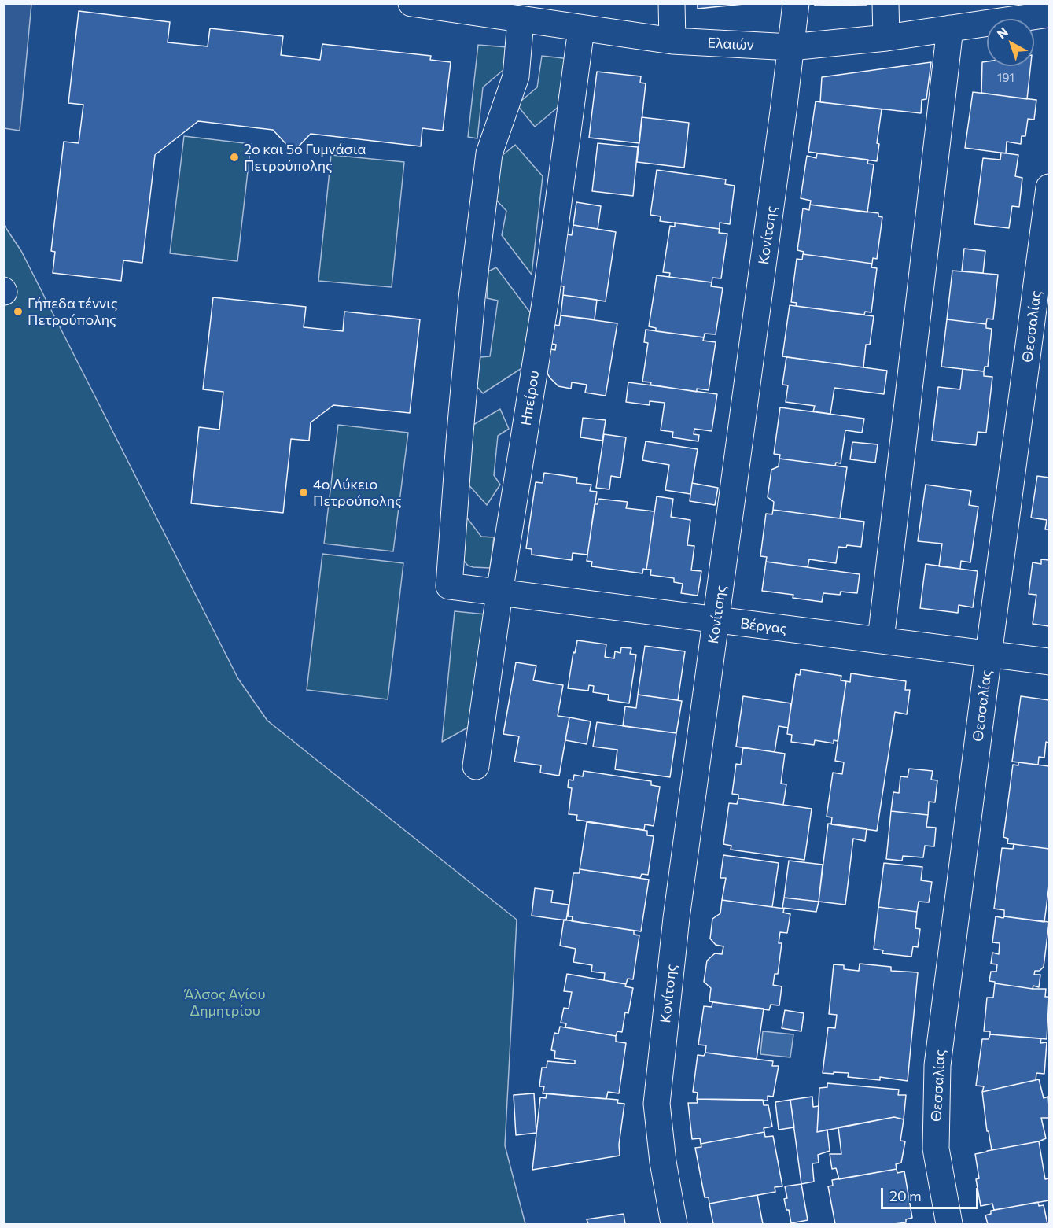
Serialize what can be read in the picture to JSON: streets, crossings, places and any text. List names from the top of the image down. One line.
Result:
{"streets":{"street":["Ελαιών","Κονίτσης","Θεσσαλίας","Ηπείρου","Βέργας"]},"crossings":[["Ελαιών","Κονίτσης"],["Ελαιών","Ηπείρου"],["Ελαιών","Βέργας"],["Κονίτσης","Βέργας"],["Θεσσαλίας","Βέργας"],["Ηπείρου","Βέργας"]],"parks":["Άλσος Αγίου Δημητρίου"],"places":["2ο και 5ο Γυμνάσια Πετρούπολης","Γήπεδα τέννις Πετρούπολης","4ο Λύκειο Πετρούπολης"],"house_numbers":["191"],"scale_bar":"20 m","north":"top left"}
